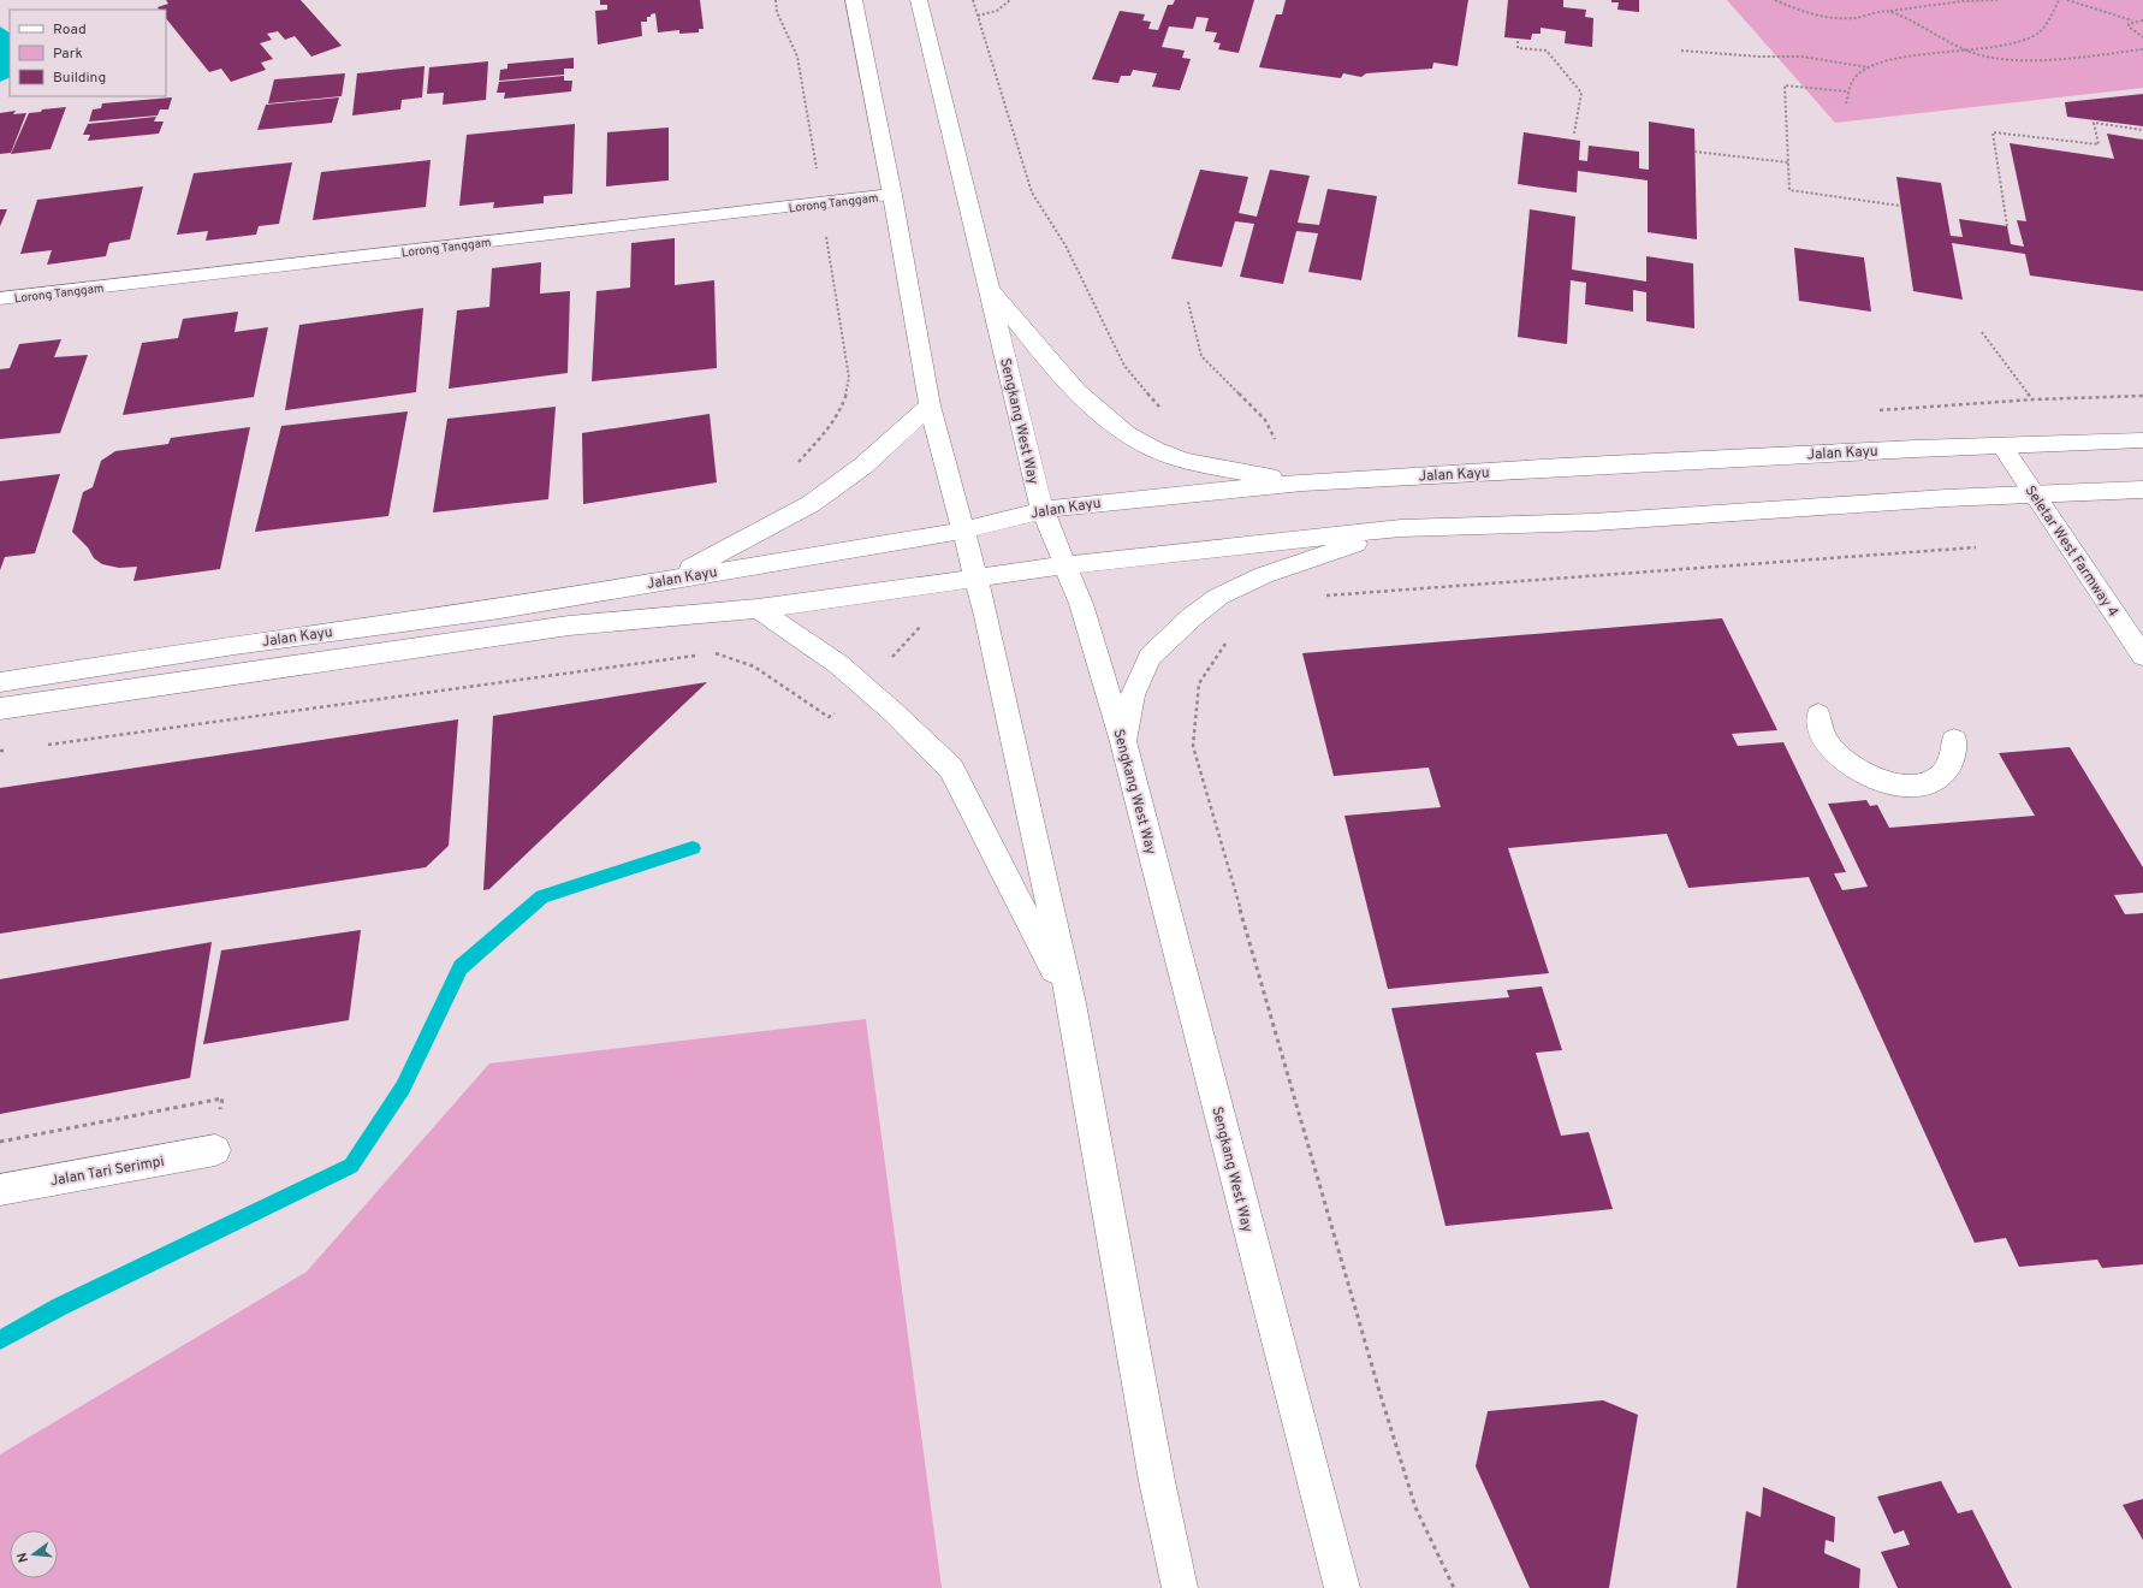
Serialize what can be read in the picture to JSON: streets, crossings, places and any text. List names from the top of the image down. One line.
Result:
{"streets":{"main road":["Lorong Tanggam","Sengkang West Way","Jalan Kayu","Seletar West Farmway 4","Jalan Tari Serimpi"]},"crossings":[["Sengkang West Way","Jalan Kayu"],["Jalan Kayu","Seletar West Farmway 4"]],"legend":["Road","Park","Building"],"north":"left"}
